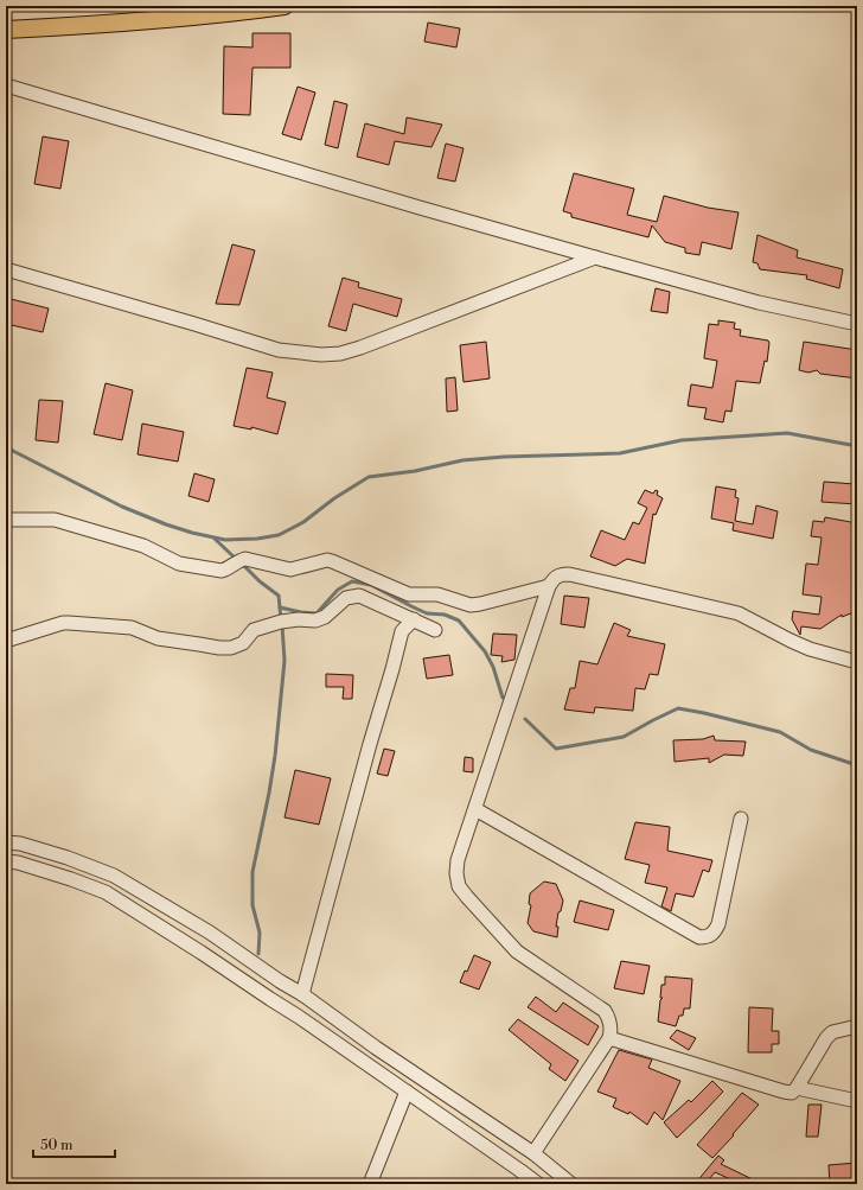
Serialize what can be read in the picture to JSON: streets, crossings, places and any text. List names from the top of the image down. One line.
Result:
{"scale_bar":"50 m"}
